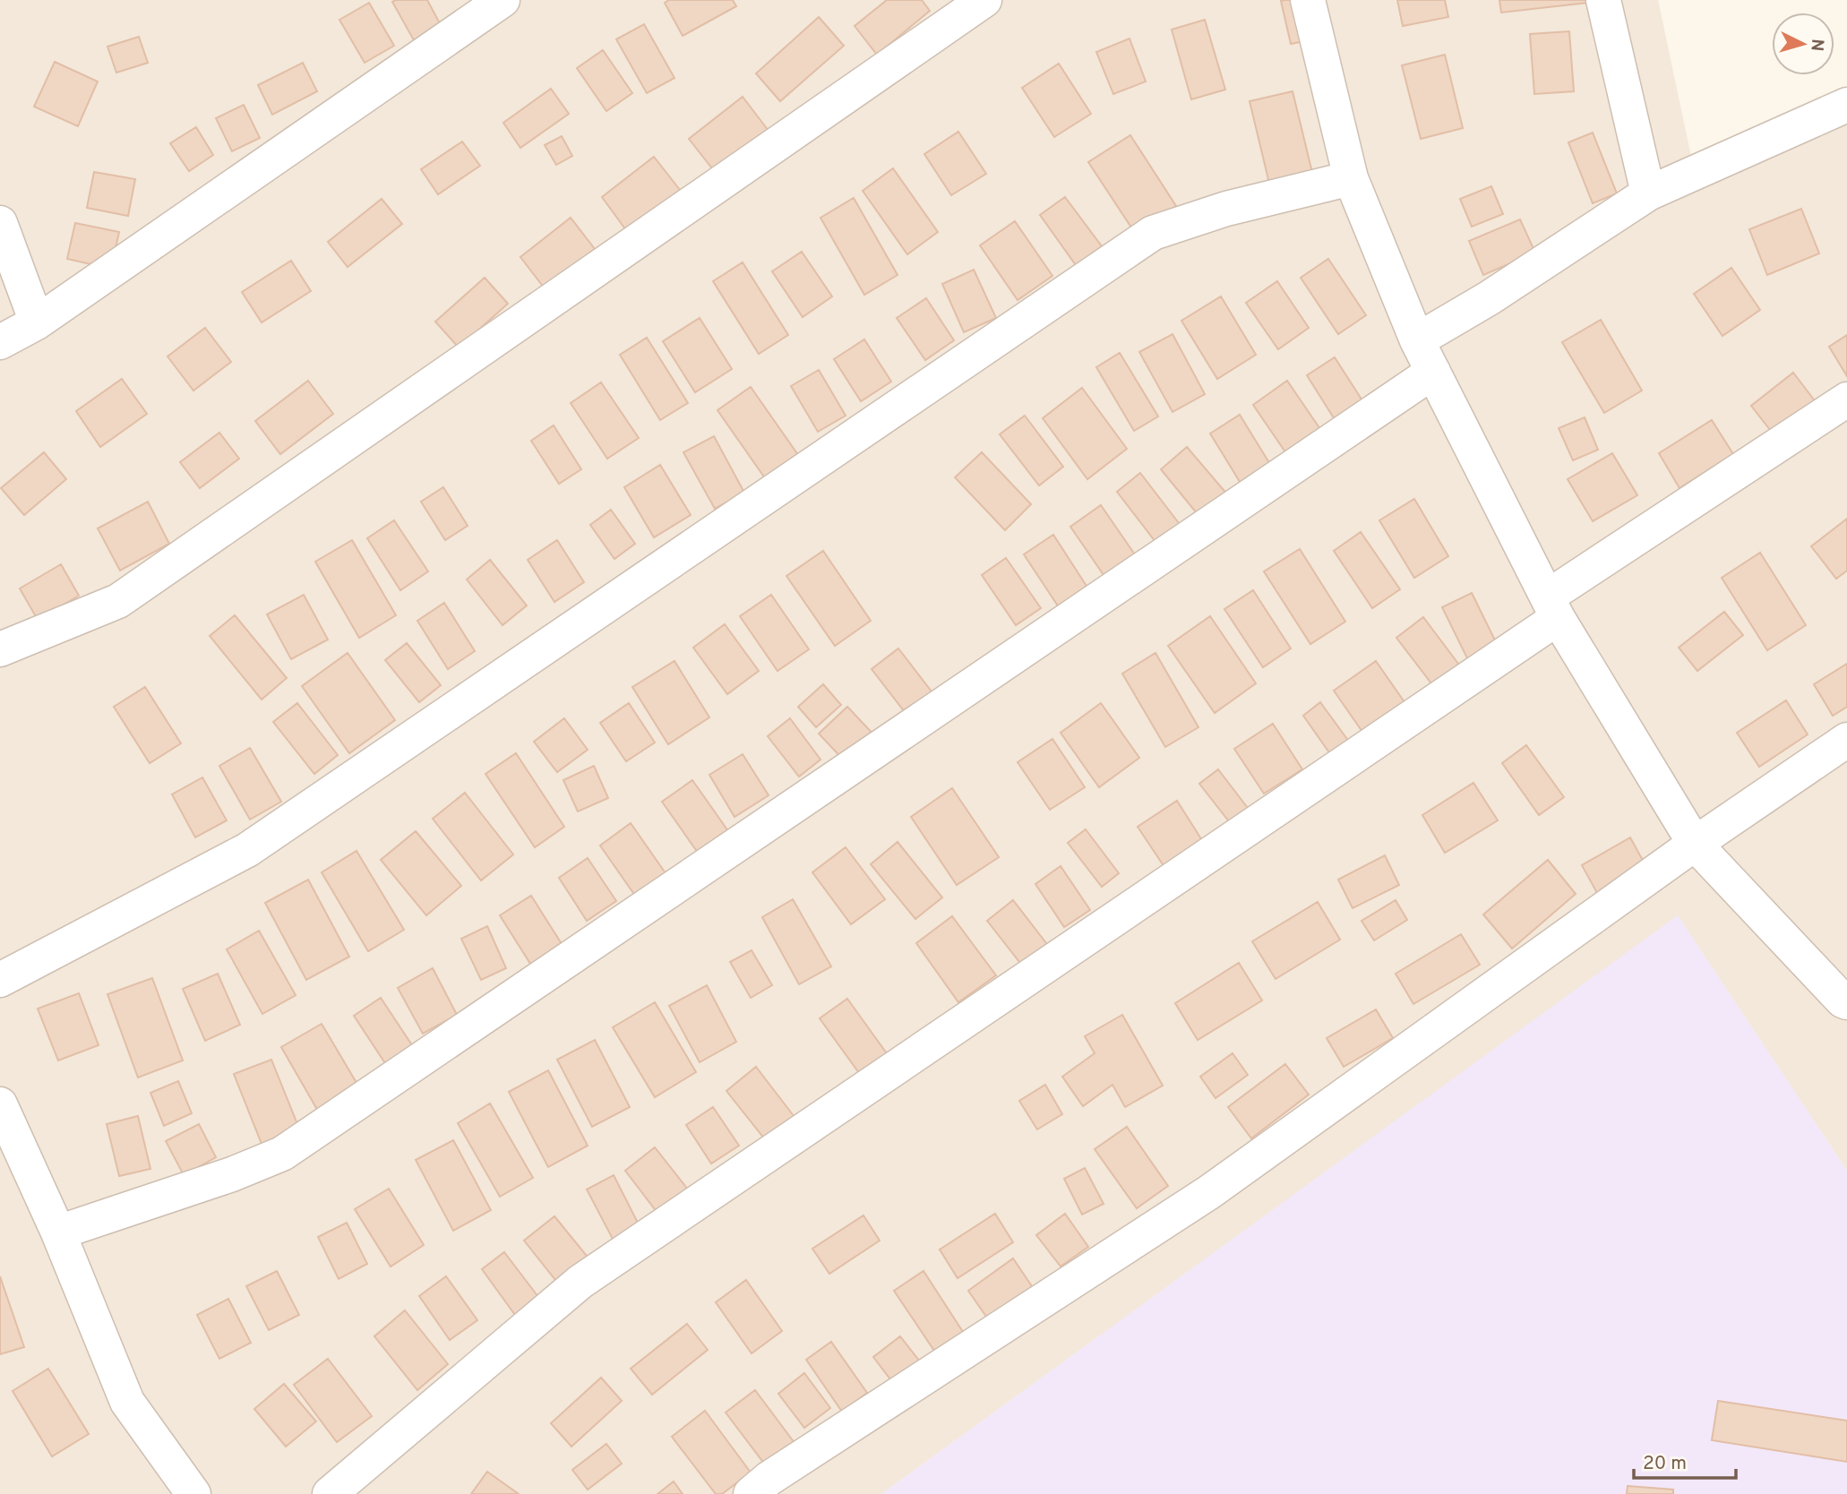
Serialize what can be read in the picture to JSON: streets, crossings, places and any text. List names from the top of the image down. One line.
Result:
{"scale_bar":"20 m","north":"right"}
